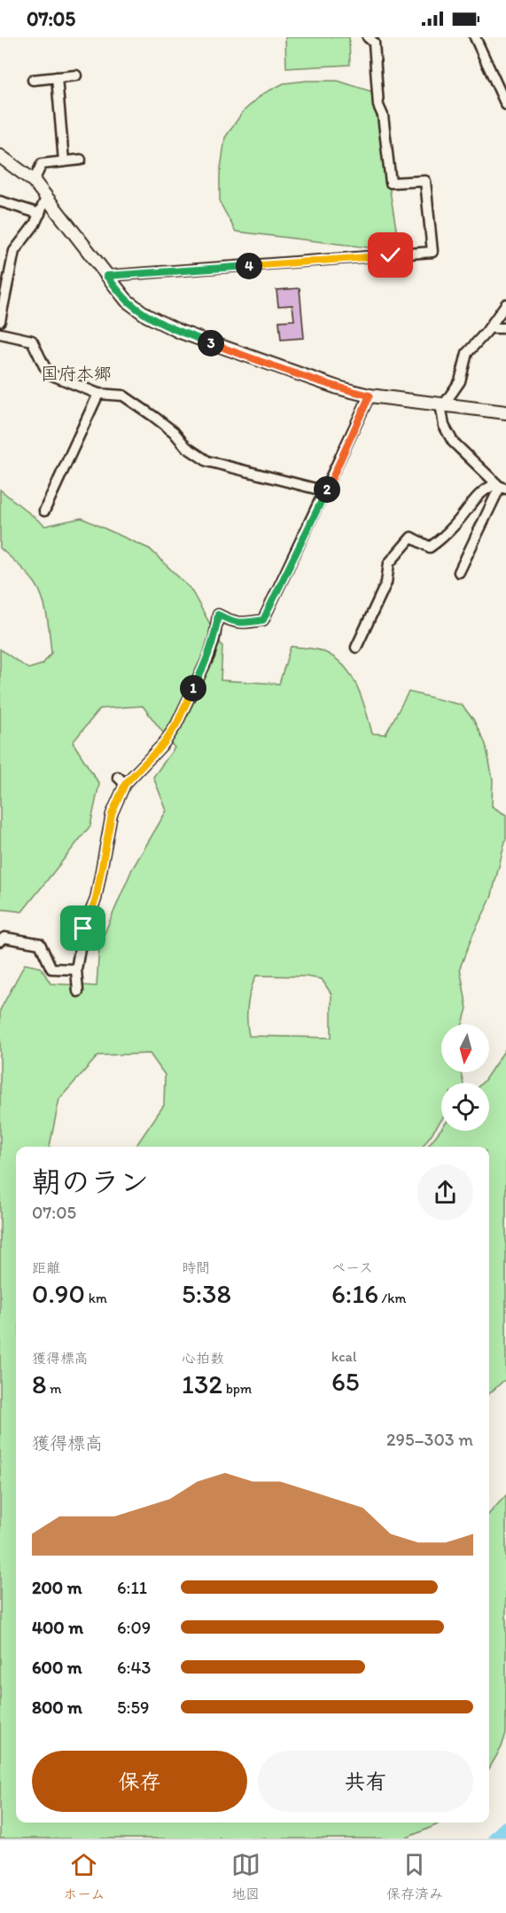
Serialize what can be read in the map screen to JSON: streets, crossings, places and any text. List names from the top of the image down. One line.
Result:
{"districts":["国府本郷"],"north":"bottom","page":{"status":"07:05","pins":["4","3","2","1"],"heading":["朝のラン","07:05"],"stats":[["距離","0.90 km"],["時間","5:38"],["ペース","6:16 /km"],["獲得標高","8 m"],["心拍数","132 bpm"],["kcal","65"]],"chart":["獲得標高","295–303 m"],"list":[{"name":"200 m","note":"6:11"},{"name":"400 m","note":"6:09"},{"name":"600 m","note":"6:43"},{"name":"800 m","note":"5:59"}],"buttons":["保存","共有"],"tabs":["ホーム","地図","保存済み"]}}
